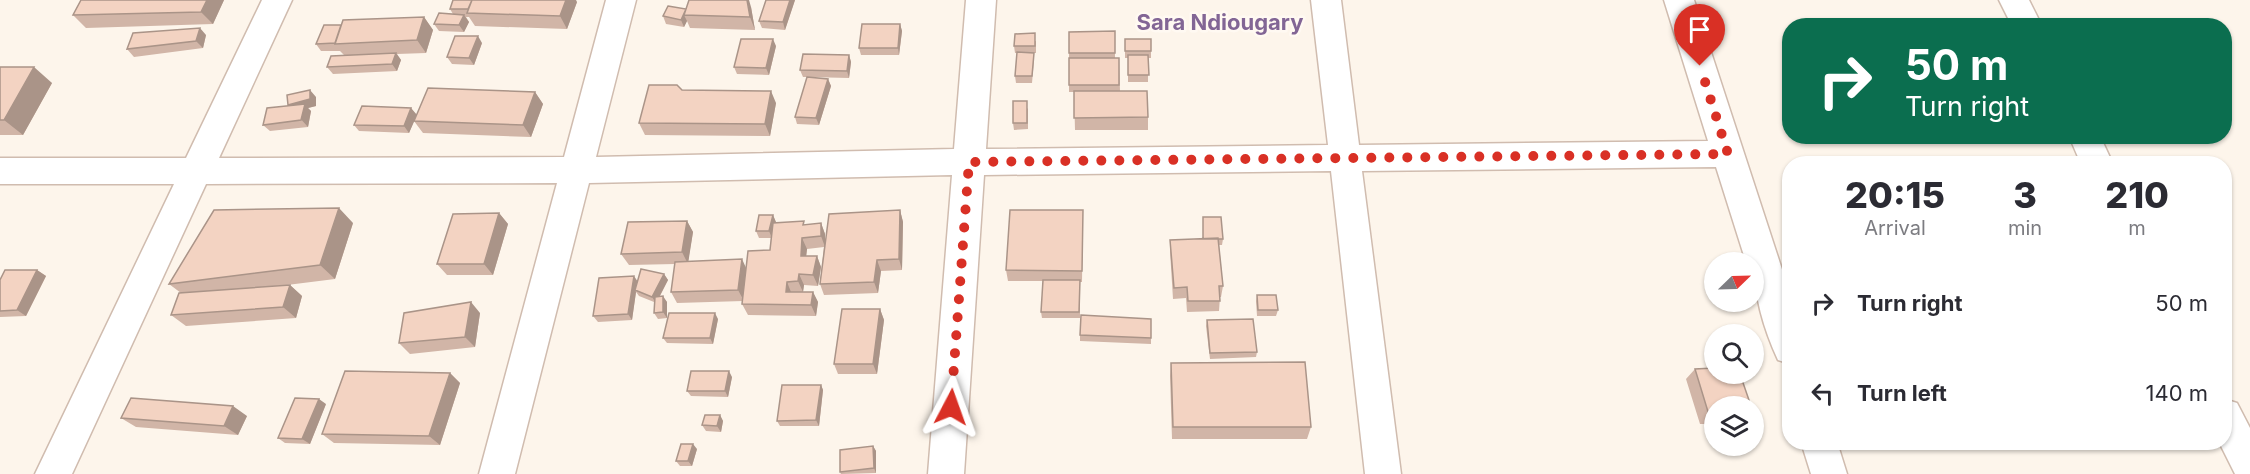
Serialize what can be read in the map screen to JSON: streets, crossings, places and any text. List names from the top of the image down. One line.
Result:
{"districts":["Sara Ndiougary"],"north":"top right","page":{"turn":["50 m","Turn right"],"eta":["20:15","Arrival","3","min","210","m"],"list":[{"name":"Turn right","value":"50 m"},{"name":"Turn left","value":"140 m"}]}}
